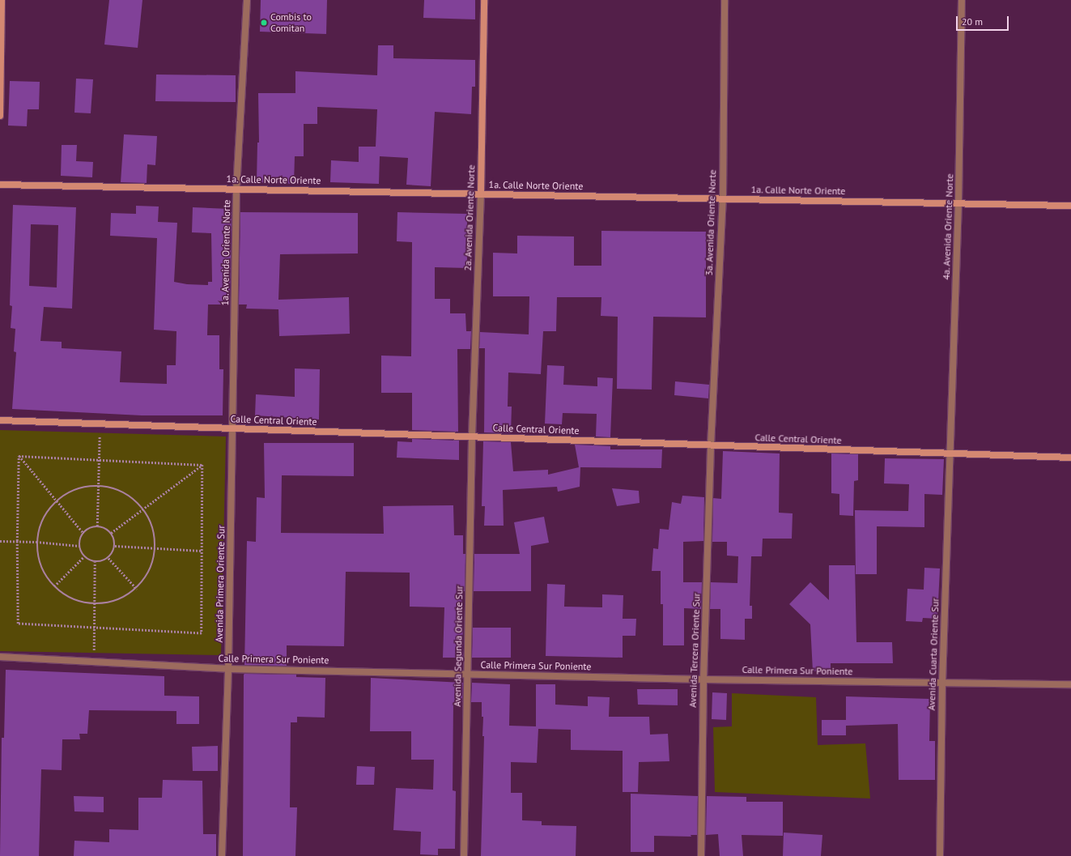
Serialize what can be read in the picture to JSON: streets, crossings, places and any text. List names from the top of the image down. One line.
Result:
{"streets":{"main road":["1a. Calle Norte Oriente","2a. Avenida Oriente Norte","Calle Central Oriente"],"street":["3a. Avenida Oriente Norte","4a. Avenida Oriente Norte","1a. Avenida Oriente Norte","Avenida Primera Oriente Sur","Avenida Segunda Oriente Sur","Avenida Tercera Oriente Sur","Avenida Cuarta Oriente Sur","Calle Primera Sur Poniente"]},"crossings":[["1a. Calle Norte Oriente","2a. Avenida Oriente Norte"],["1a. Calle Norte Oriente","3a. Avenida Oriente Norte"],["1a. Calle Norte Oriente","4a. Avenida Oriente Norte"],["1a. Calle Norte Oriente","1a. Avenida Oriente Norte"],["2a. Avenida Oriente Norte","Calle Central Oriente"],["2a. Avenida Oriente Norte","Avenida Segunda Oriente Sur"],["3a. Avenida Oriente Norte","Calle Central Oriente"],["3a. Avenida Oriente Norte","Avenida Tercera Oriente Sur"],["4a. Avenida Oriente Norte","Calle Central Oriente"],["4a. Avenida Oriente Norte","Avenida Cuarta Oriente Sur"],["1a. Avenida Oriente Norte","Calle Central Oriente"],["1a. Avenida Oriente Norte","Avenida Primera Oriente Sur"],["Calle Central Oriente","Avenida Primera Oriente Sur"],["Calle Central Oriente","Avenida Segunda Oriente Sur"],["Calle Central Oriente","Avenida Tercera Oriente Sur"],["Calle Central Oriente","Avenida Cuarta Oriente Sur"],["Avenida Primera Oriente Sur","Calle Primera Sur Poniente"],["Avenida Segunda Oriente Sur","Calle Primera Sur Poniente"],["Avenida Tercera Oriente Sur","Calle Primera Sur Poniente"],["Avenida Cuarta Oriente Sur","Calle Primera Sur Poniente"]],"places":["Combis to Comitan"],"scale_bar":"20 m"}
